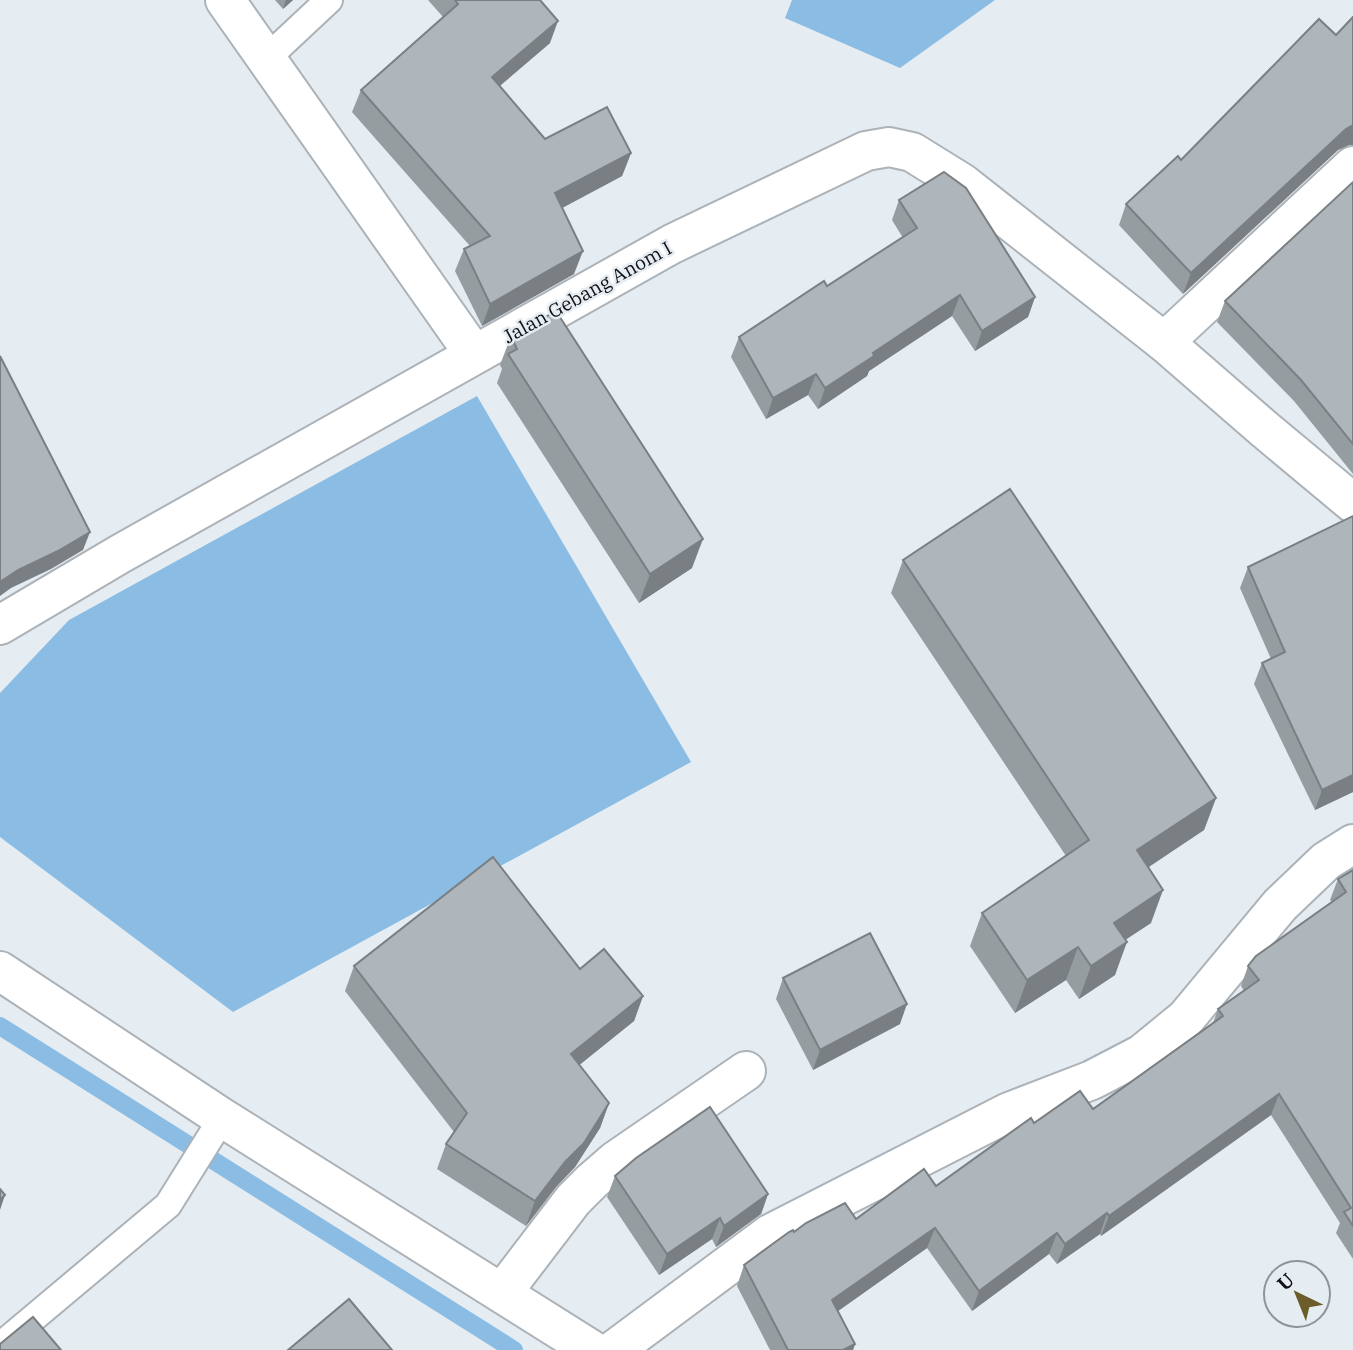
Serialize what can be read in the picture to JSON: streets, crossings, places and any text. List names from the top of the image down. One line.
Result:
{"streets":{"street":["Jalan Gebang Anom I"]},"north":"top left"}
